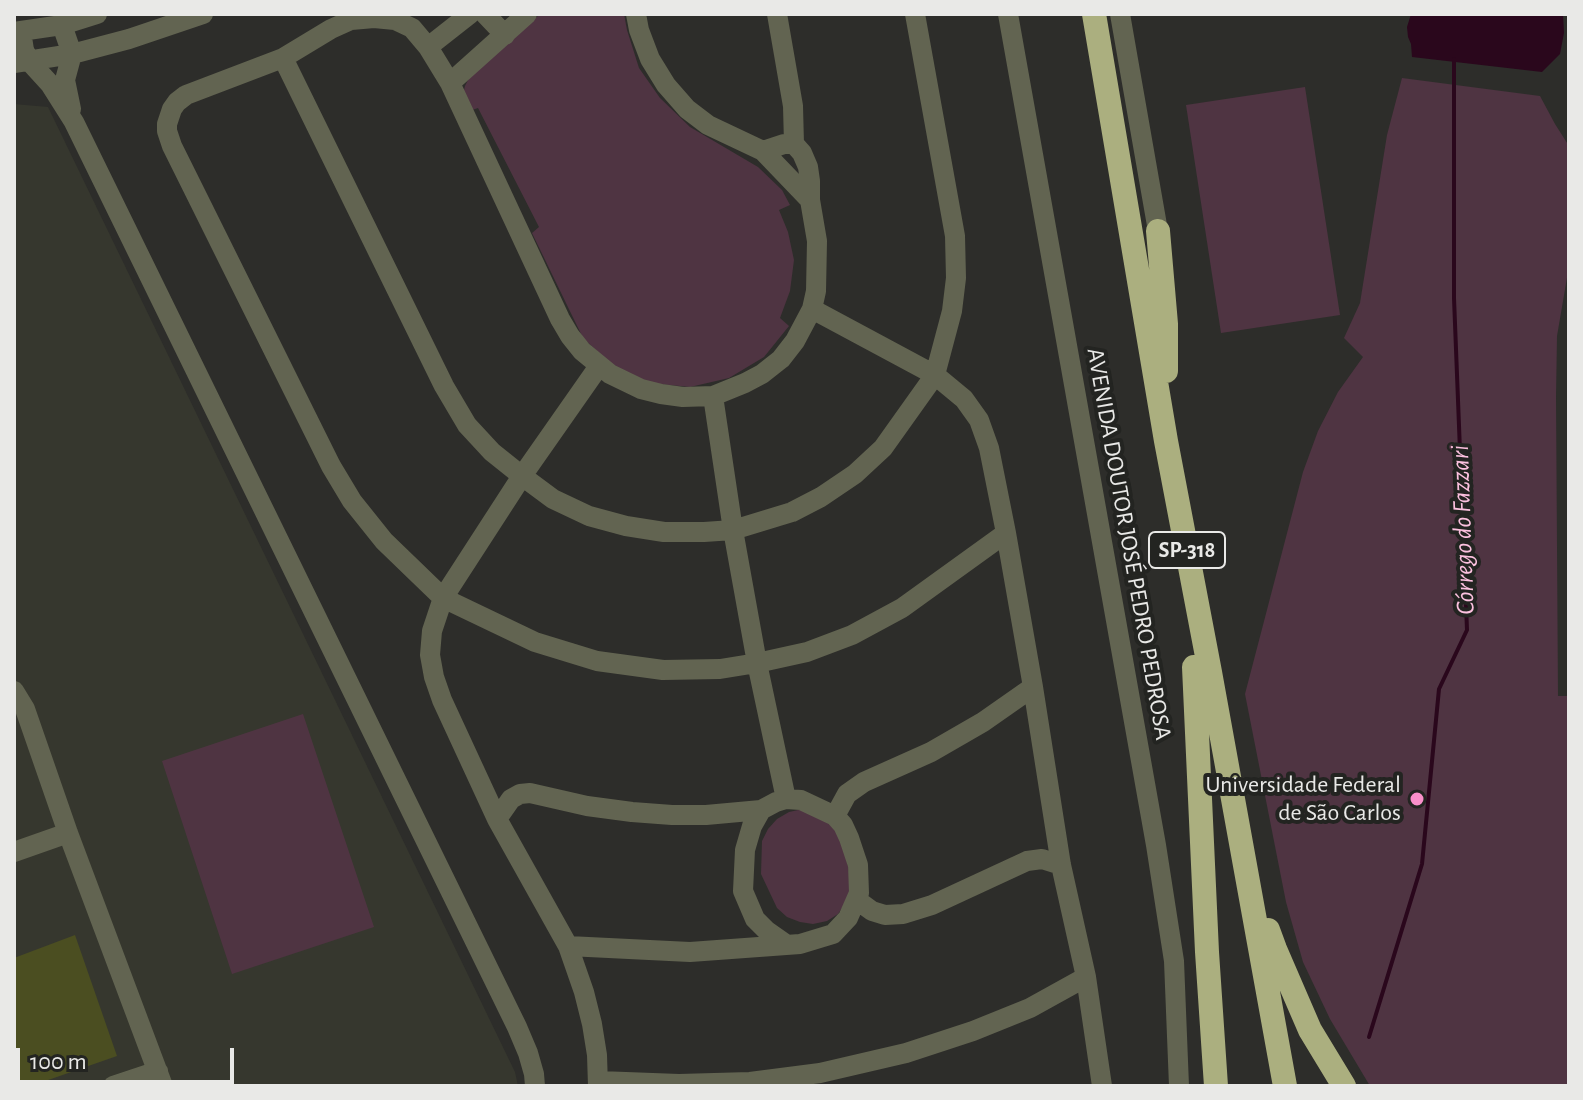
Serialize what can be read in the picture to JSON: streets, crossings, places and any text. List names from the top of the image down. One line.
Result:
{"streets":{"highway":["SP-318"],"street":["AVENIDA DOUTOR JOSÉ PEDRO PEDROSA"]},"water":["Córrego do Fazzari"],"places":["Universidade Federal de São Carlos"],"scale_bar":"100 m"}
